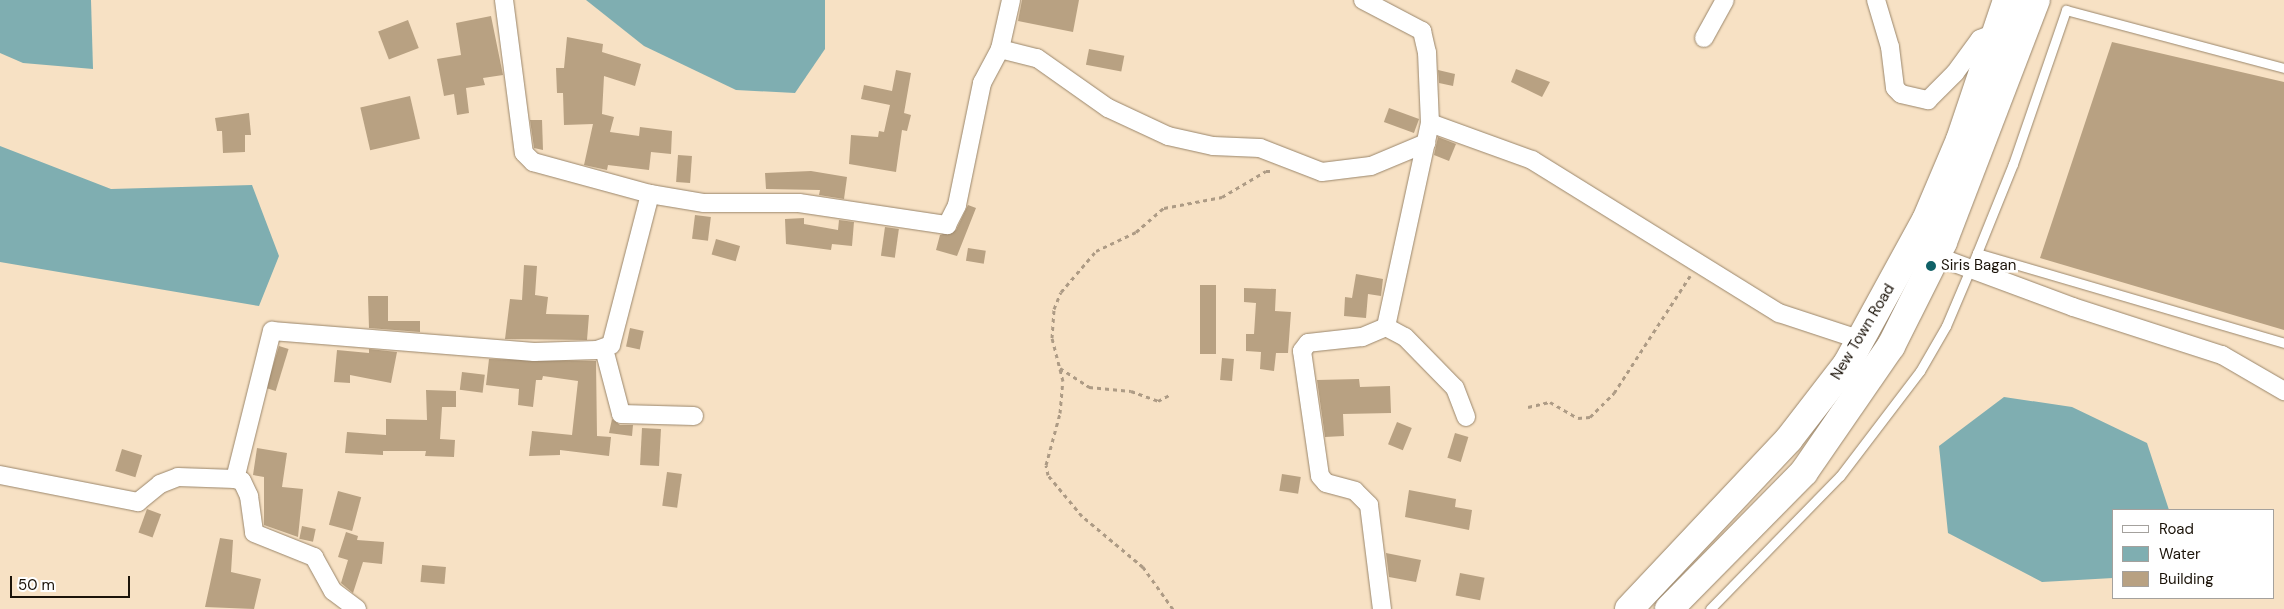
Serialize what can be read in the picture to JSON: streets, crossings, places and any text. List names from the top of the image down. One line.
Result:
{"streets":{"main road":["New Town Road"]},"places":["Siris Bagan"],"legend":["Road","Water","Building"],"scale_bar":"50 m"}
